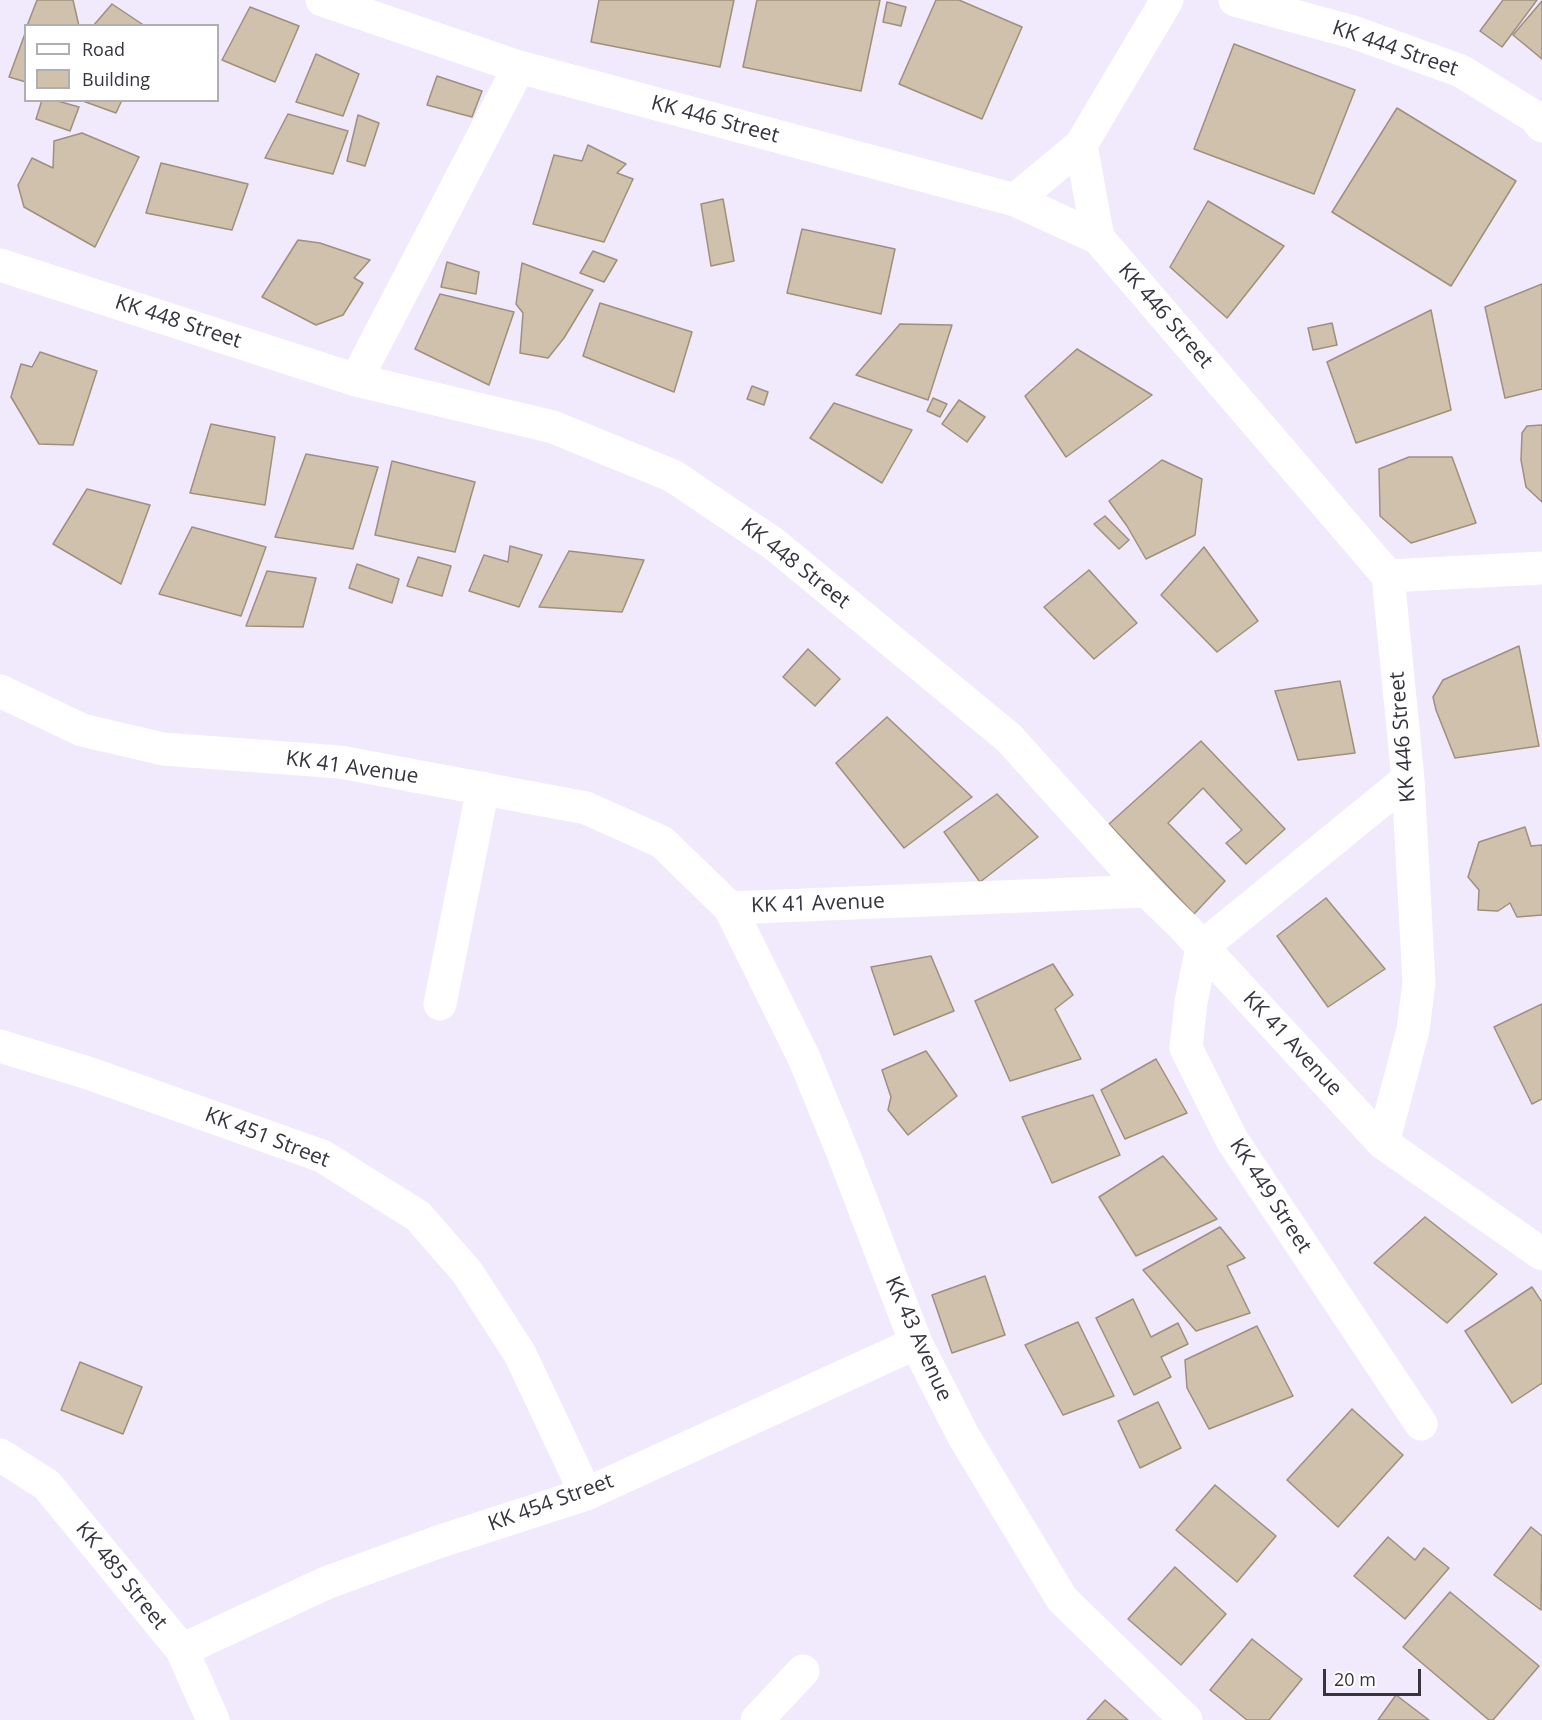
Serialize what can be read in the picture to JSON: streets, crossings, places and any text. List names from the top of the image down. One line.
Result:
{"streets":{"street":["KK 444 Street","KK 446 Street","KK 448 Street","KK 41 Avenue","KK 451 Street","KK 449 Street","KK 43 Avenue","KK 454 Street","KK 485 Street"]},"crossings":[["KK 446 Street","KK 41 Avenue"],["KK 448 Street","KK 41 Avenue"],["KK 41 Avenue","KK 449 Street"],["KK 41 Avenue","KK 43 Avenue"],["KK 451 Street","KK 454 Street"],["KK 43 Avenue","KK 454 Street"],["KK 454 Street","KK 485 Street"]],"legend":["Road","Building"],"scale_bar":"20 m"}
